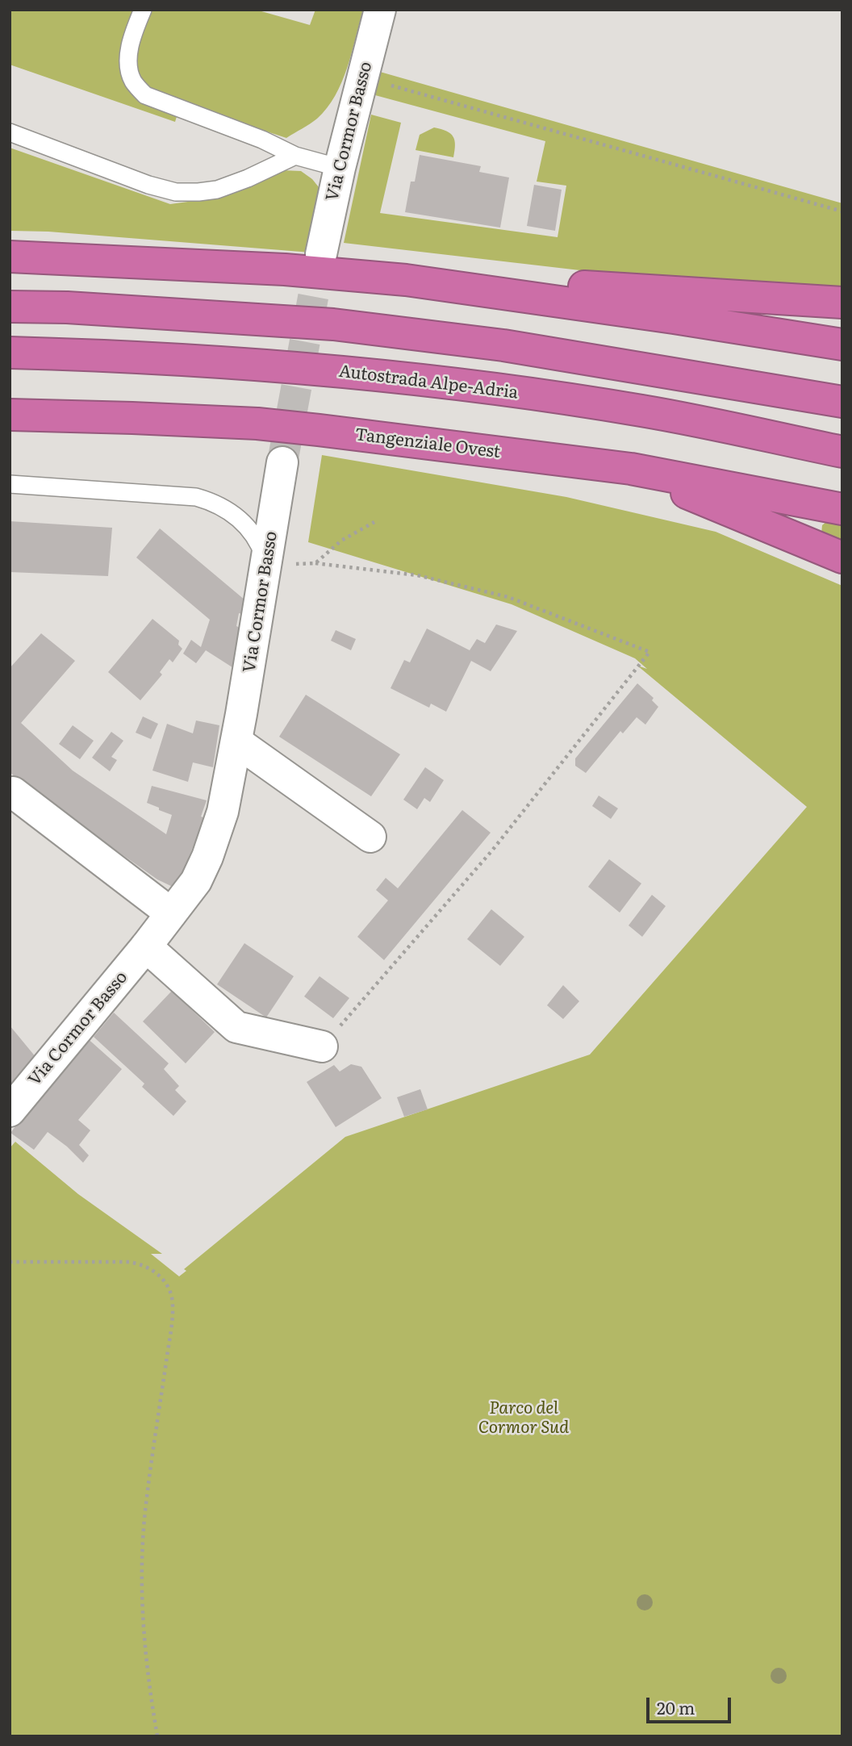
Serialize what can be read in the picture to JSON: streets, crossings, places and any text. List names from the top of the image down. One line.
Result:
{"streets":{"highway":["Autostrada Alpe-Adria","Tangenziale Ovest"],"street":["Via Cormor Basso"]},"parks":["Parco del Cormor Sud"],"scale_bar":"20 m"}
